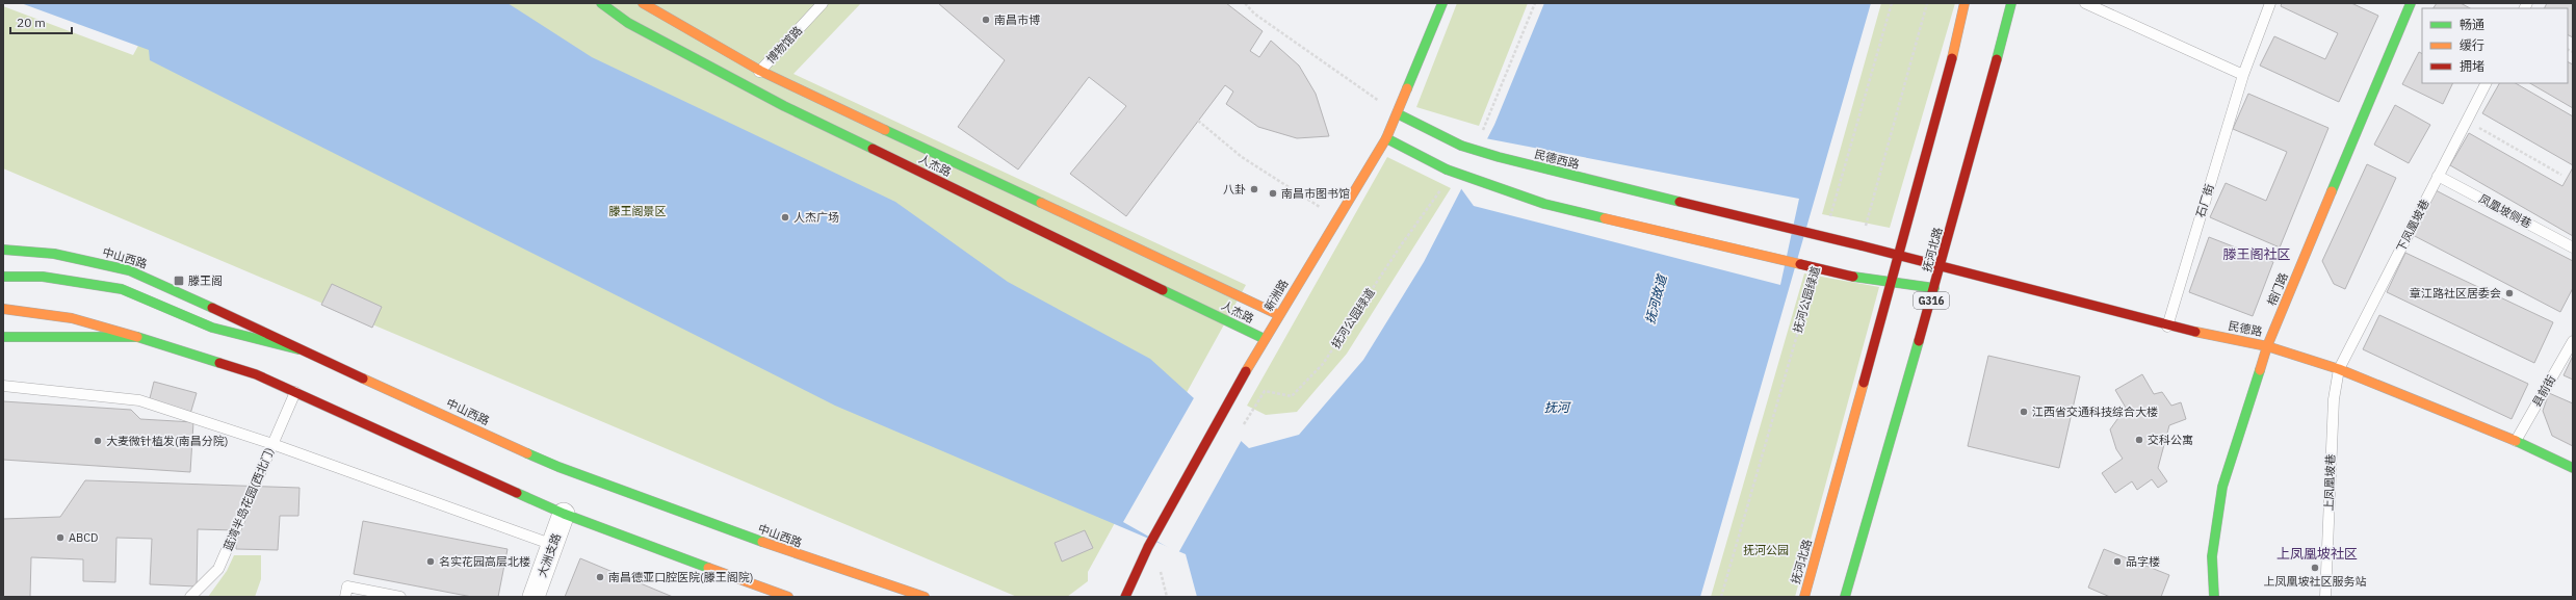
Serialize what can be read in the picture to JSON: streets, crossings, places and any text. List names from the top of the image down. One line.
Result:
{"streets":{"main road":["民德西路","人杰路","抚河北路","中山西路","榕门路","新洲路","G316","民德路"],"street":["大洲支路"],"lane":["博物馆路","石厂街","凤凰坡侧巷","下凤凰坡巷","县前街","上凤凰坡巷","蓝湾半岛花园(西北门)"],"path":["抚河公园绿道"]},"crossings":[["博物馆路","人杰路"],["民德西路","抚河北路"],["民德西路","新洲路"],["民德西路","民德路"],["人杰路","新洲路"],["石厂街","民德路"],["凤凰坡侧巷","下凤凰坡巷"],["下凤凰坡巷","民德路"],["下凤凰坡巷","上凤凰坡巷"],["抚河北路","民德路"],["榕门路","民德路"],["民德路","县前街"],["民德路","上凤凰坡巷"]],"districts":["滕王阁社区","上凤凰坡社区"],"water":["抚河故道","抚河"],"parks":["滕王阁景区","抚河公园"],"places":{"other":["南昌市博","八卦","南昌市图书馆","人杰广场","章江路社区居委会","江西省交通科技综合大楼","交科公寓","大麦微针植发(南昌分院)","ABCD","名实花园高层北楼","品字楼","上凤凰坡社区服务站","南昌德亚口腔医院(滕王阁院)"],"transit":["滕王阁"]},"legend":["畅通","缓行","拥堵"],"scale_bar":"20 m"}
